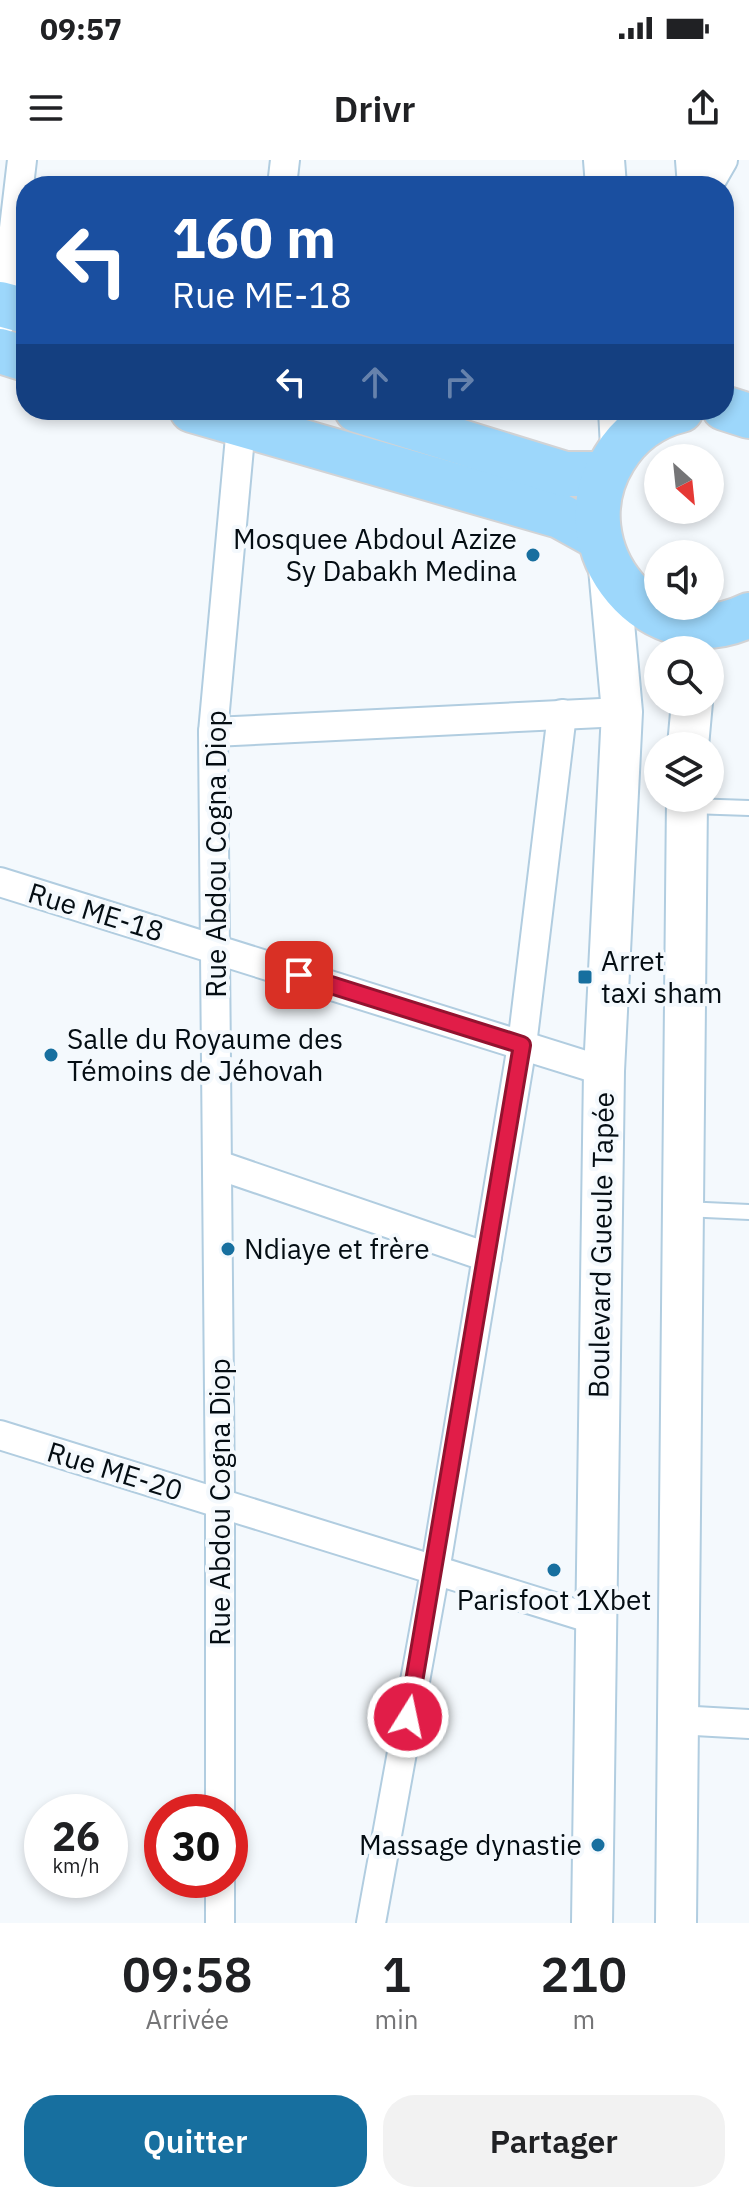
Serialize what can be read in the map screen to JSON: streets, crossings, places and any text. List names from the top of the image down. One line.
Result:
{"streets":{"street":["Rue Abdou Cogna Diop","Rue ME-18","Boulevard Gueule Tapée","Rue ME-20"]},"crossings":[["Rue Abdou Cogna Diop","Rue ME-18"],["Rue Abdou Cogna Diop","Rue ME-20"],["Rue ME-18","Boulevard Gueule Tapée"],["Boulevard Gueule Tapée","Rue ME-20"]],"places":{"other":["Mosquee Abdoul Azize Sy Dabakh Medina","Salle du Royaume des Témoins de Jéhovah","Ndiaye et frère","Parisfoot 1Xbet","Massage dynastie"],"transit":["Arret taxi sham"]},"north":"bottom right","page":{"status":"09:57","header":"Drivr","turn":["160 m","Rue ME-18"],"speed":"26 km/h","limit":"30","eta":["09:58","Arrivée","1","min","210","m"],"buttons":["Quitter","Partager"]}}
